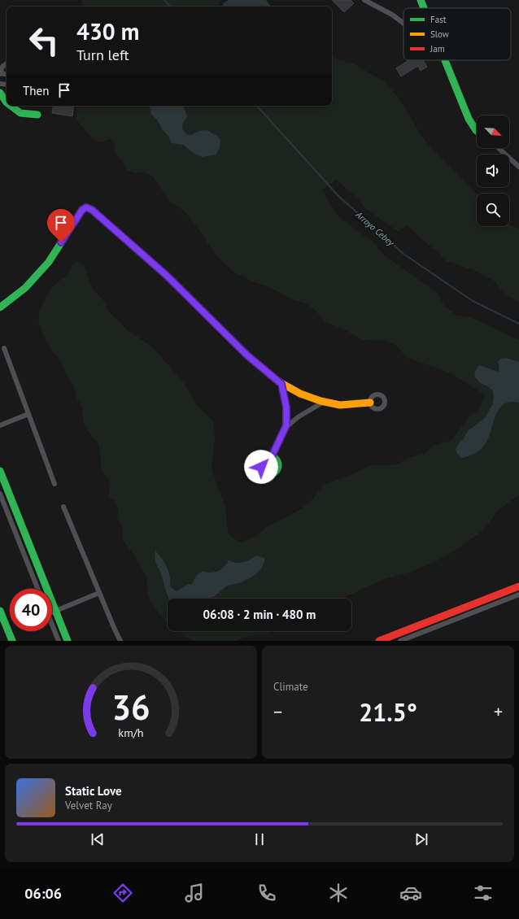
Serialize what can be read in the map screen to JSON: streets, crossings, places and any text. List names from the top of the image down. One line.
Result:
{"water":["Arroyo Cebey"],"legend":["Fast","Slow","Jam"],"north":"bottom right","page":{"turn":["430 m","Turn left"],"then":"Then","limit":"40","trip":"06:08 · 2 min · 480 m","tile":"Climate","heat":["−","21.5°","+"],"song":["Static Love","Velvet Ray"],"tabs":"06:06","gauge":["36","km/h"]}}
